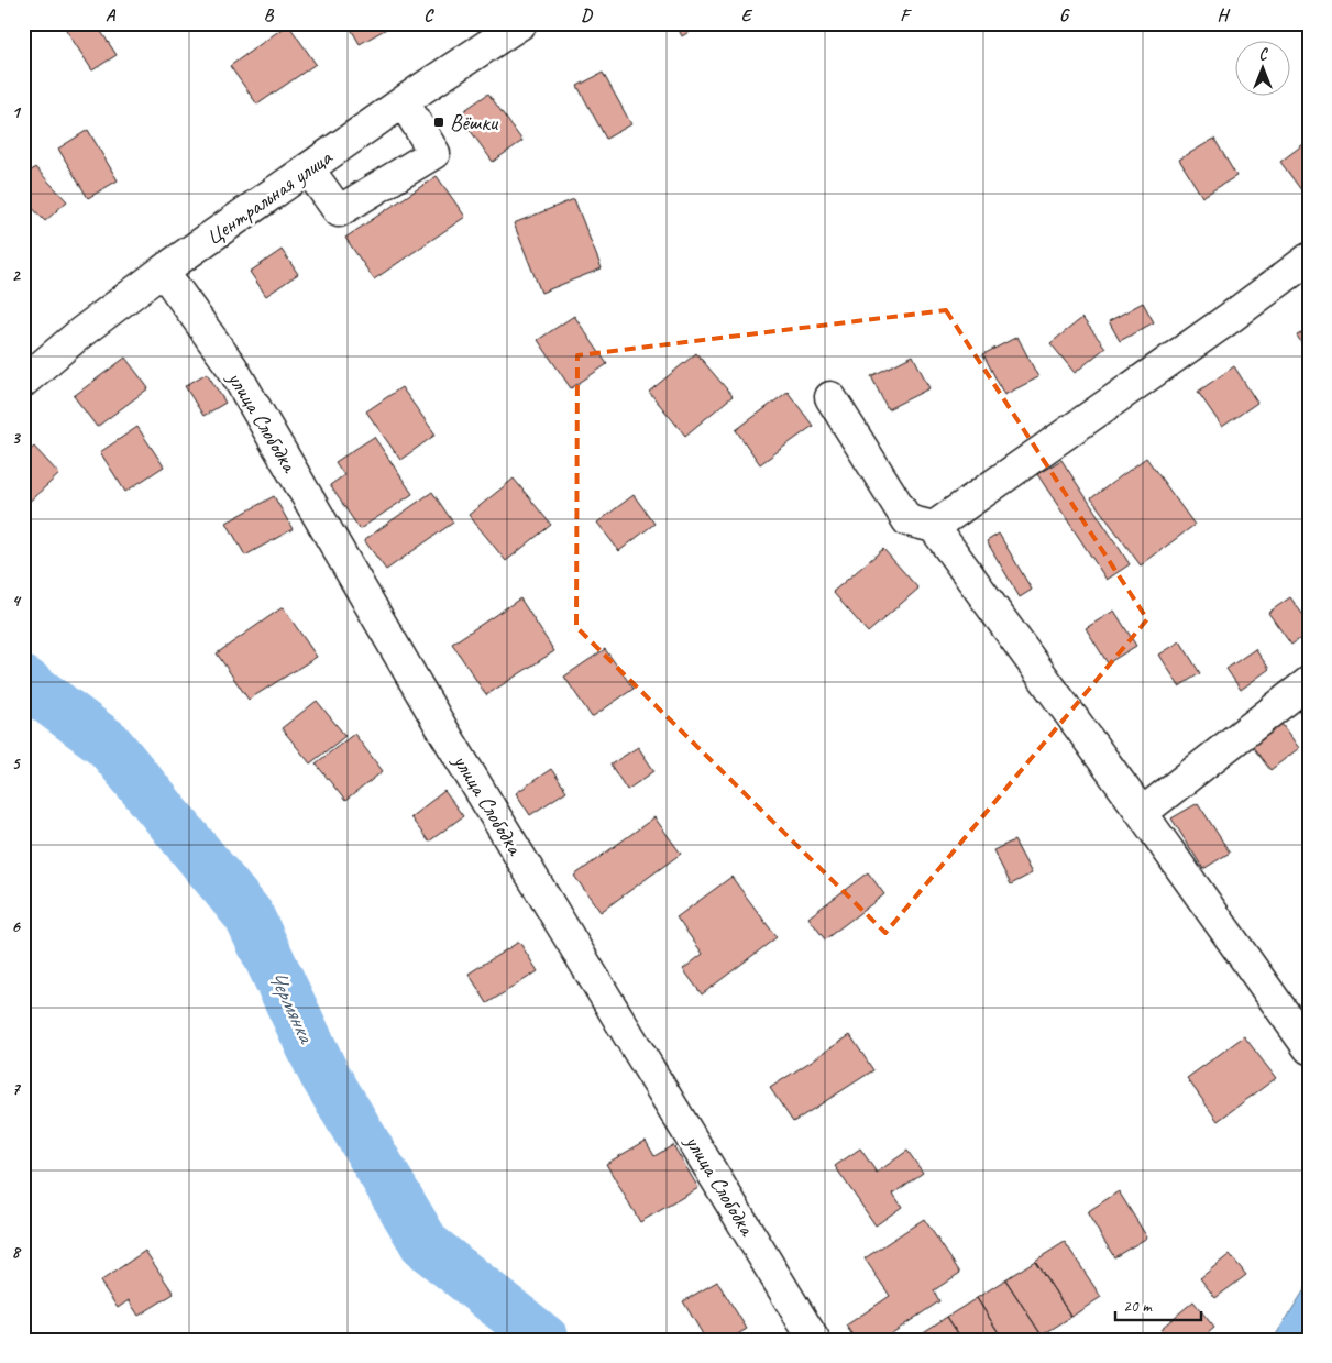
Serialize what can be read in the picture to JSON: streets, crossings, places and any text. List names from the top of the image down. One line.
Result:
{"streets":{"street":["Центральная улица","улица Слободка"]},"crossings":[["Центральная улица","улица Слободка"]],"water":["Чермянка"],"places":{"transit":["Вёшки"]},"scale_bar":"20 m","north":"top","grid":{"columns":["A","B","C","D","E","F","G","H"],"rows":["1","2","3","4","5","6","7","8"]}}
